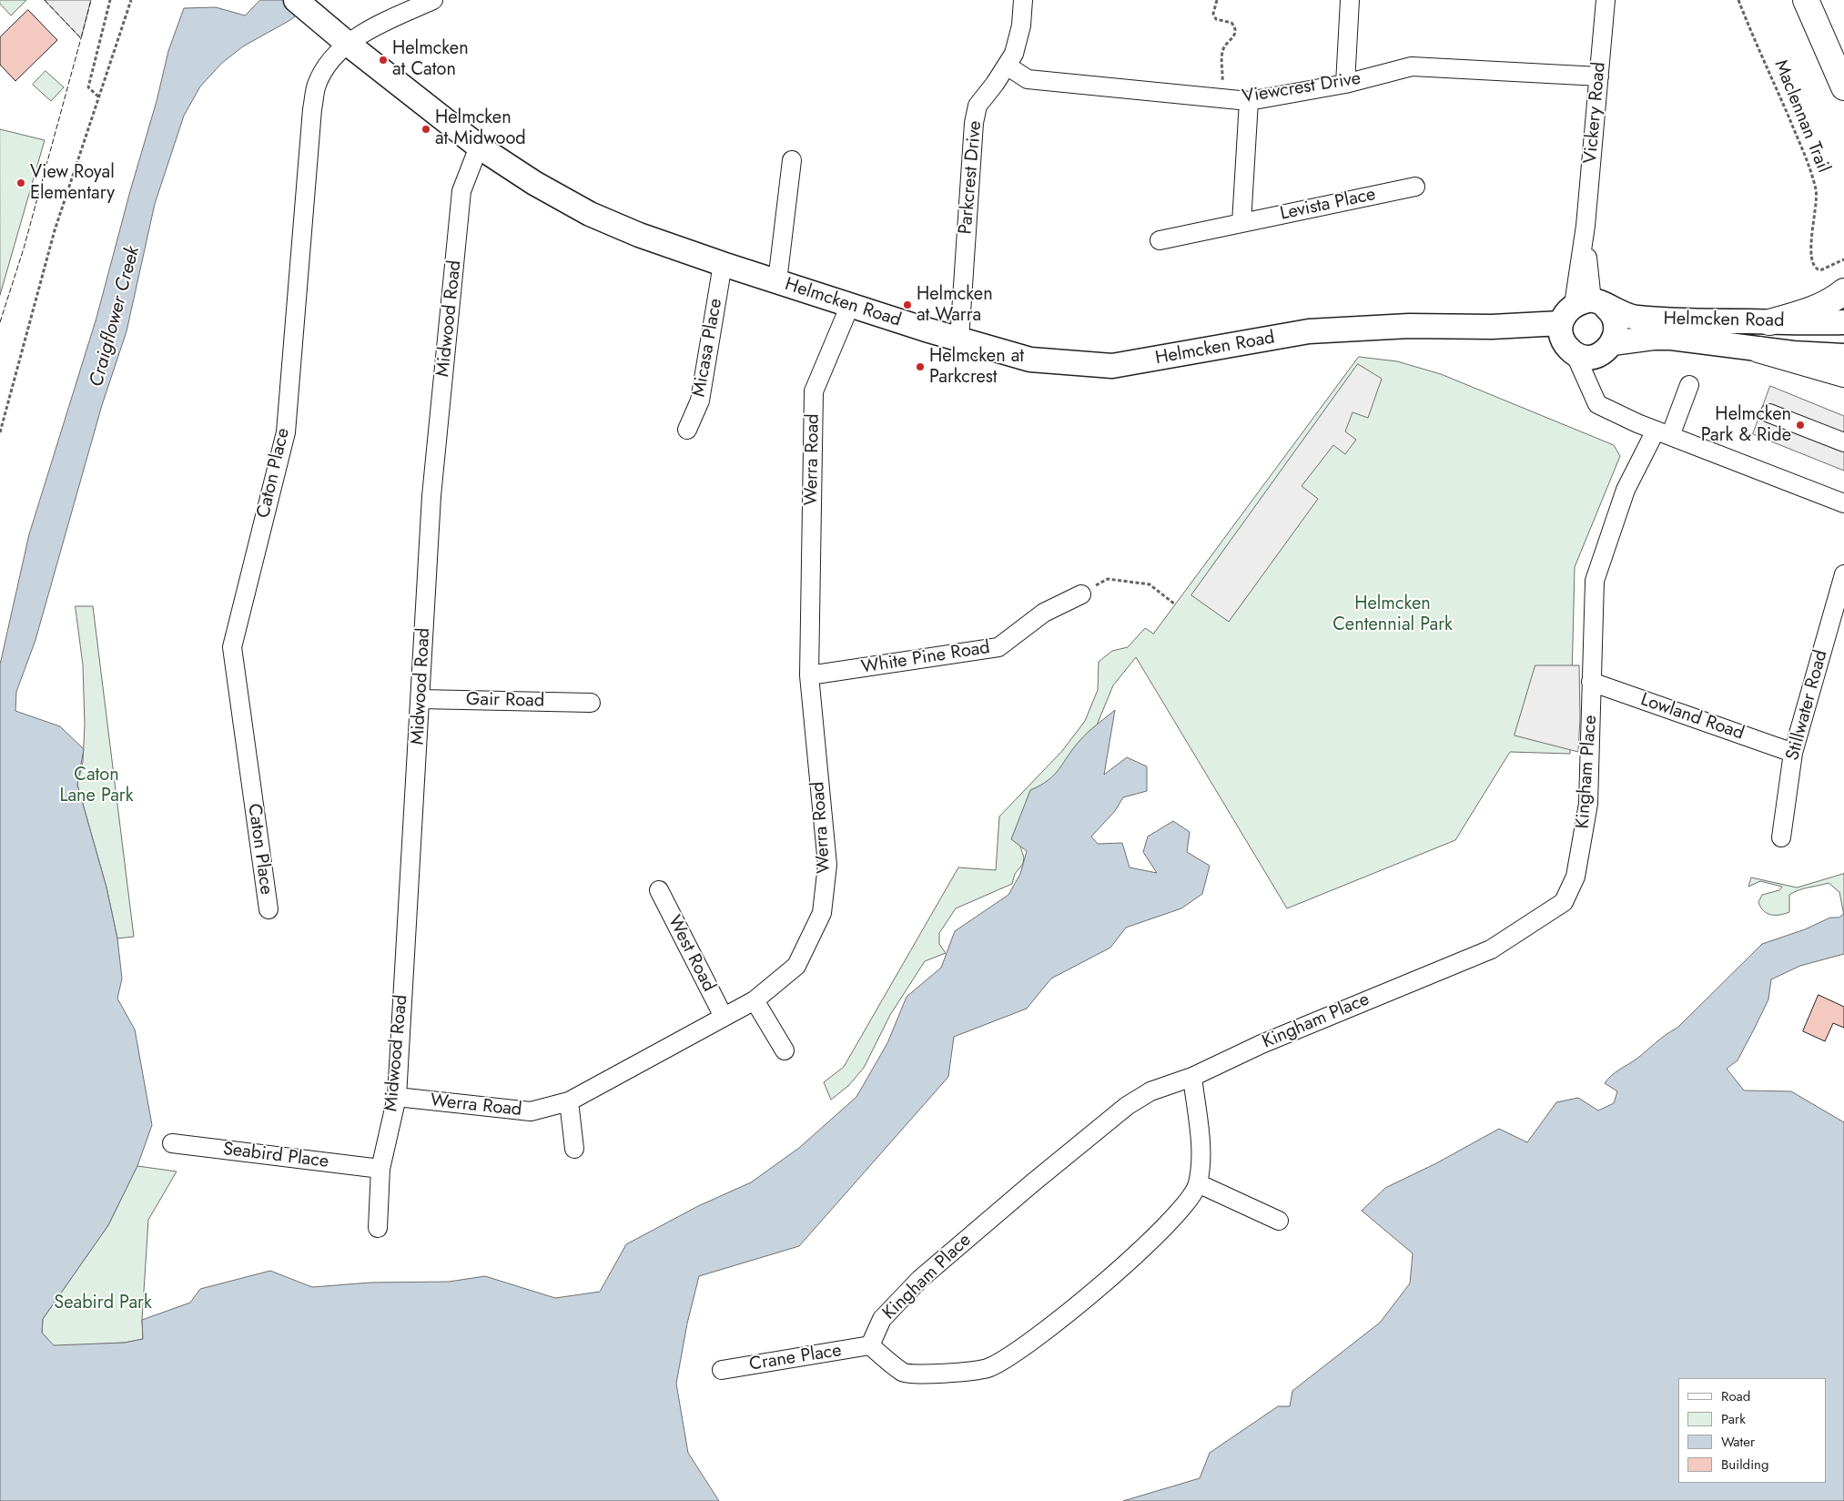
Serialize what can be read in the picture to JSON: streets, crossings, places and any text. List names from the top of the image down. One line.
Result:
{"streets":{"main road":["Helmcken Road"],"street":["Viewcrest Drive","Vickery Road","Parkcrest Drive","Levista Place","Midwood Road","Micasa Place","Werra Road","Caton Place","White Pine Road","Gair Road","Stillwater Road","Lowland Road","Kingham Place","West Road","Seabird Place","Crane Place"],"path":["Maclennan Trail"]},"crossings":[["Viewcrest Drive","Vickery Road"],["Viewcrest Drive","Parkcrest Drive"],["Vickery Road","Helmcken Road"],["Vickery Road","Kingham Place"],["Parkcrest Drive","Helmcken Road"],["Helmcken Road","Midwood Road"],["Helmcken Road","Micasa Place"],["Helmcken Road","Werra Road"],["Helmcken Road","Caton Place"],["Midwood Road","Werra Road"],["Midwood Road","Gair Road"],["Midwood Road","Seabird Place"],["Werra Road","White Pine Road"],["Werra Road","West Road"],["Stillwater Road","Lowland Road"],["Lowland Road","Kingham Place"],["Kingham Place","Crane Place"]],"water":["Craigflower Creek"],"parks":["Helmcken Centennial Park","Caton Lane Park","Seabird Park"],"places":["Helmcken at Caton","Helmcken at Midwood","View Royal Elementary","Helmcken at Warra","Helmcken at Parkcrest","Helmcken Park & Ride"],"legend":["Road","Park","Water","Building"]}
